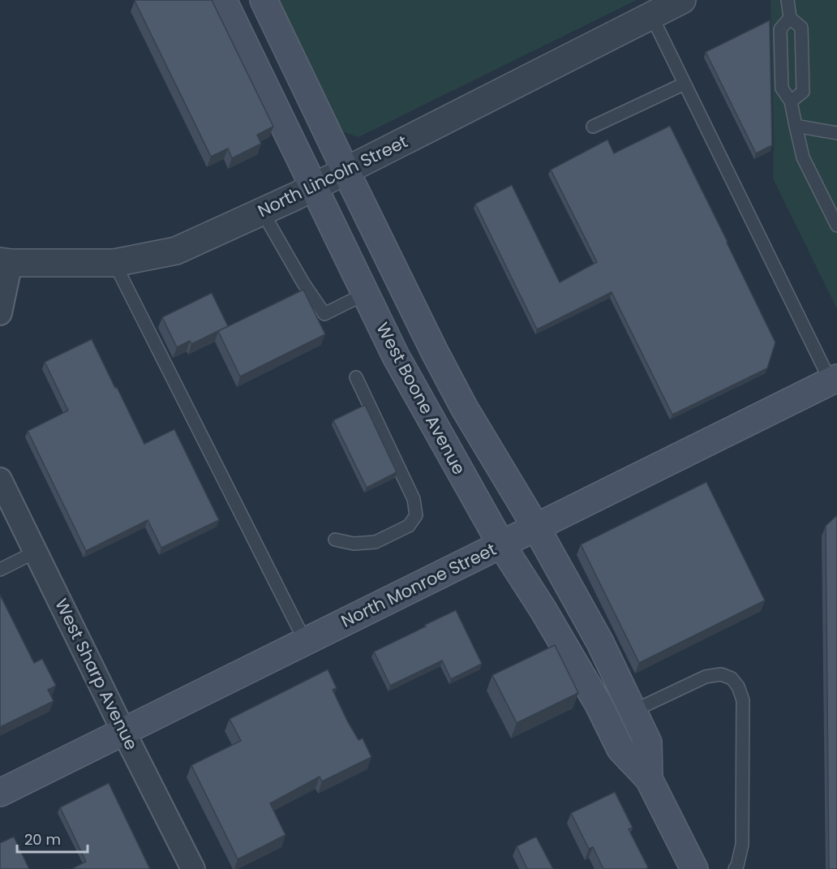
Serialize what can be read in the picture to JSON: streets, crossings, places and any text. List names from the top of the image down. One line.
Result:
{"streets":{"main road":["West Boone Avenue","North Monroe Street"],"street":["North Lincoln Street","West Sharp Avenue"]},"crossings":[["North Lincoln Street","West Boone Avenue"],["West Boone Avenue","North Monroe Street"],["North Monroe Street","West Sharp Avenue"]],"scale_bar":"20 m"}
